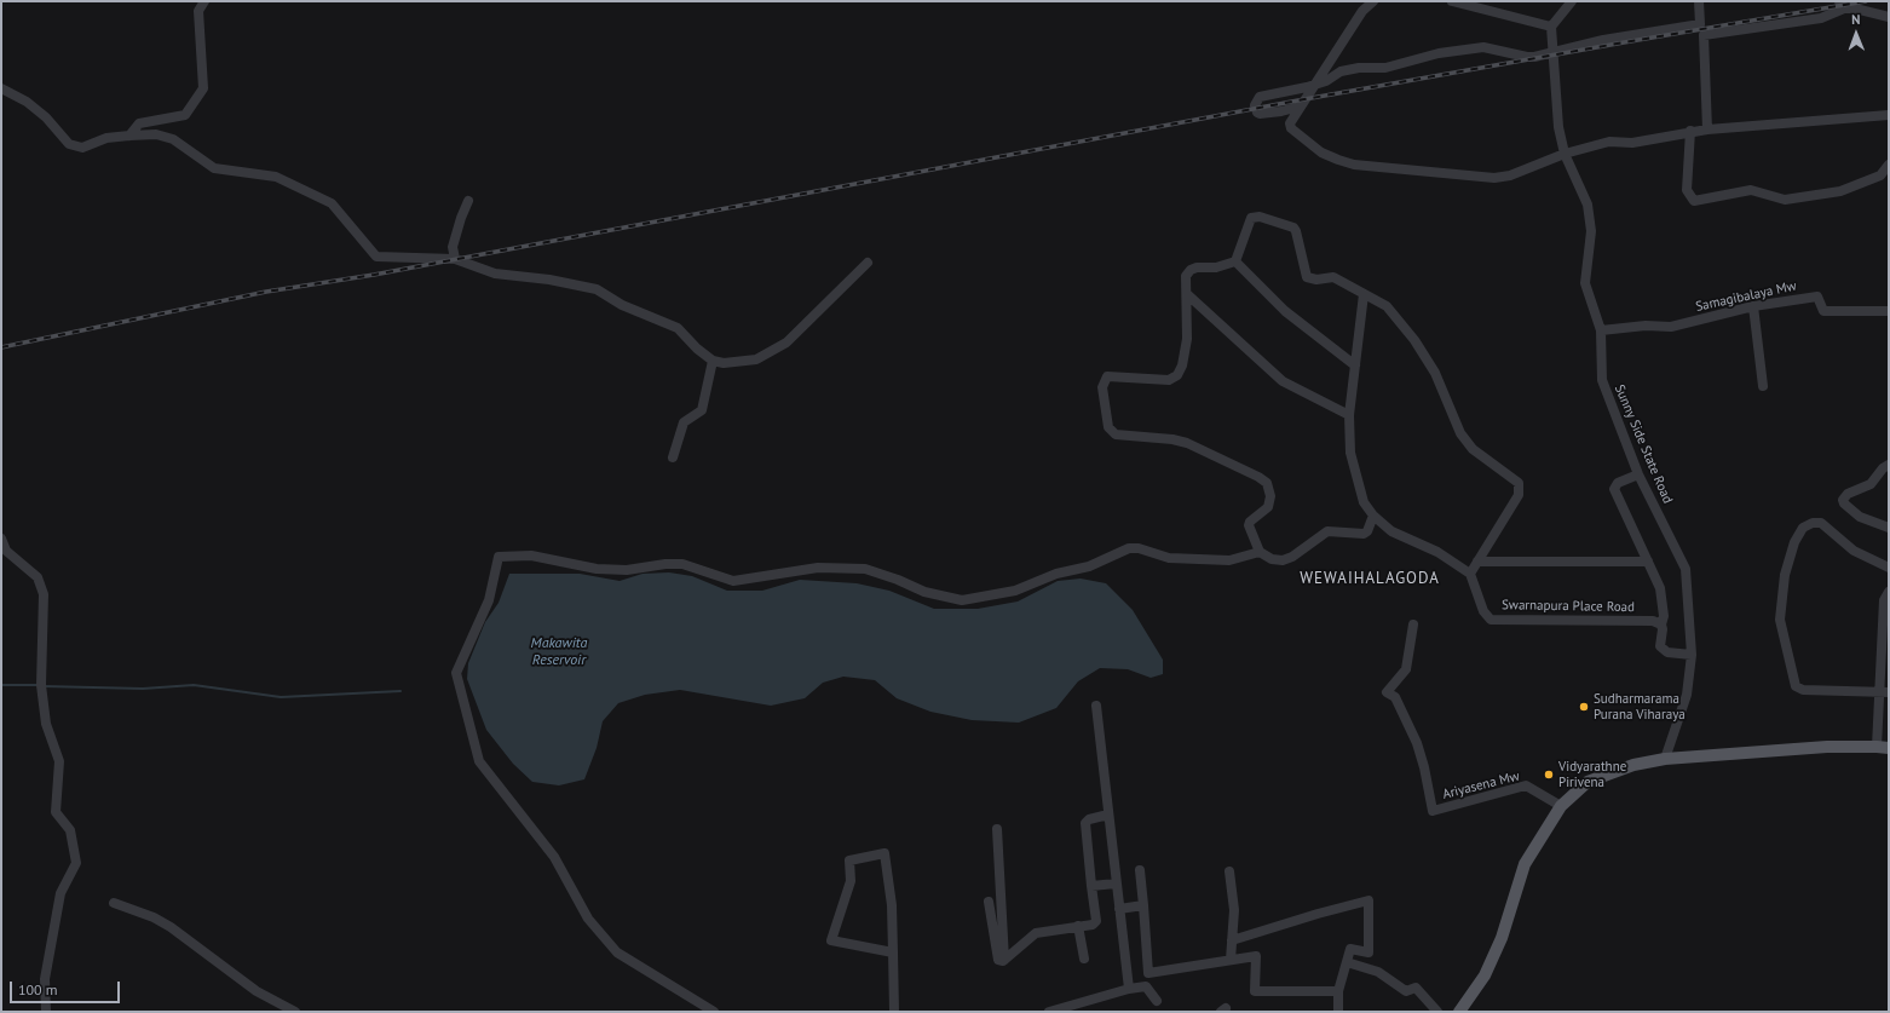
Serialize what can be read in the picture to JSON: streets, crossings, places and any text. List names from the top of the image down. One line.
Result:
{"streets":{"street":["Samagibalaya Mw","Sunny Side State Road","Swarnapura Place Road","Ariyasena Mw"]},"crossings":[["Samagibalaya Mw","Sunny Side State Road"]],"districts":["WEWAIHALAGODA"],"water":["Makawita Reservoir"],"places":["Sudharmarama Purana Viharaya","Vidyarathne Pirivena"],"scale_bar":"100 m","north":"top"}
